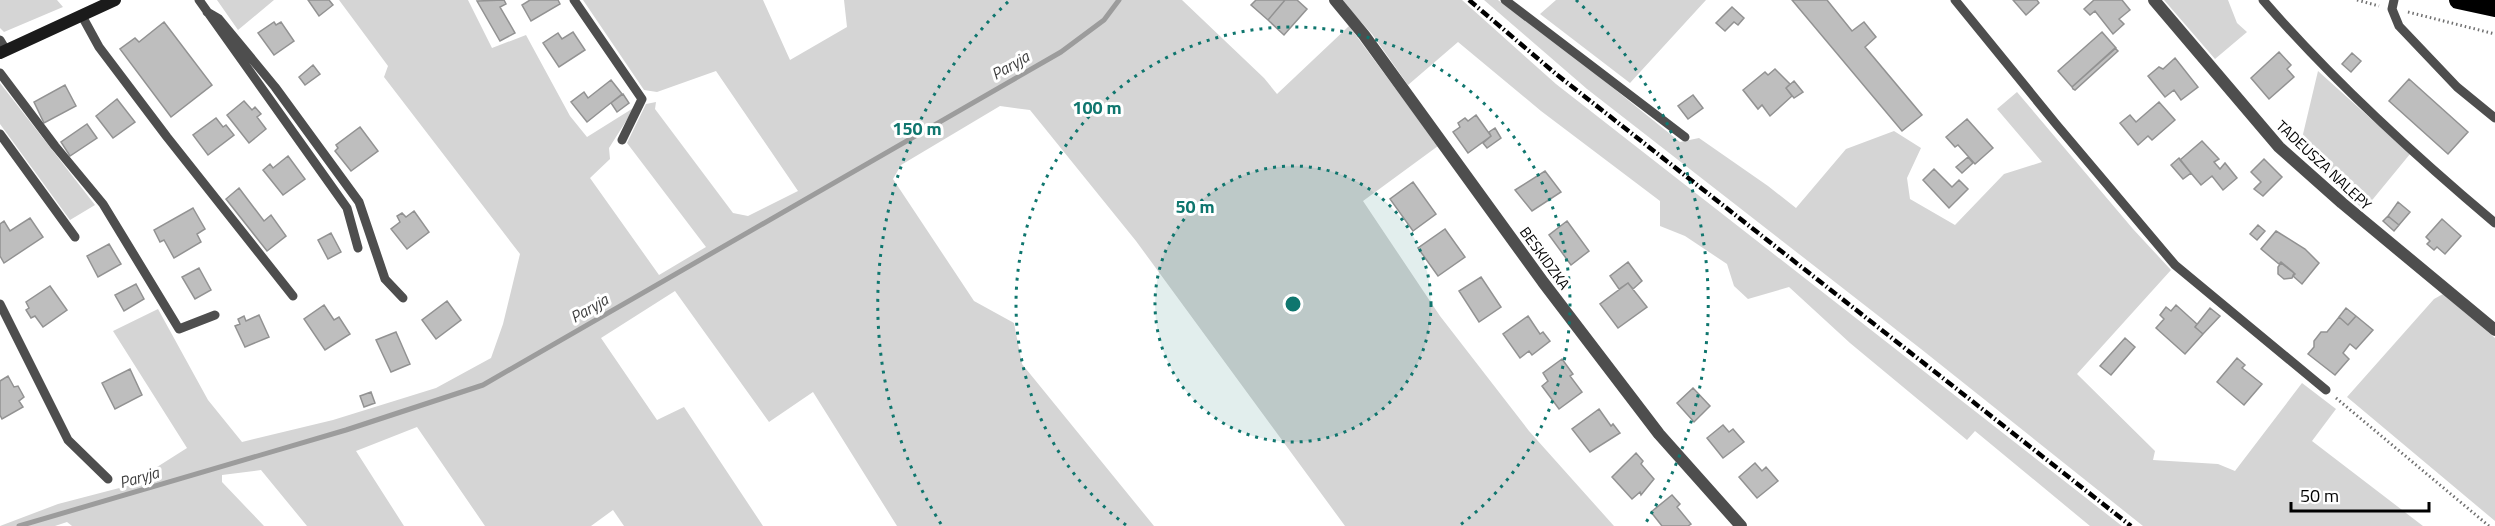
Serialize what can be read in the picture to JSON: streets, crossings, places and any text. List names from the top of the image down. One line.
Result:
{"streets":{"street":["TADEUSZA NALEPY","BESKIDZKA"]},"water":["Paryja"],"scale_bar":"50 m","rings":["100 m","150 m","50 m"]}
